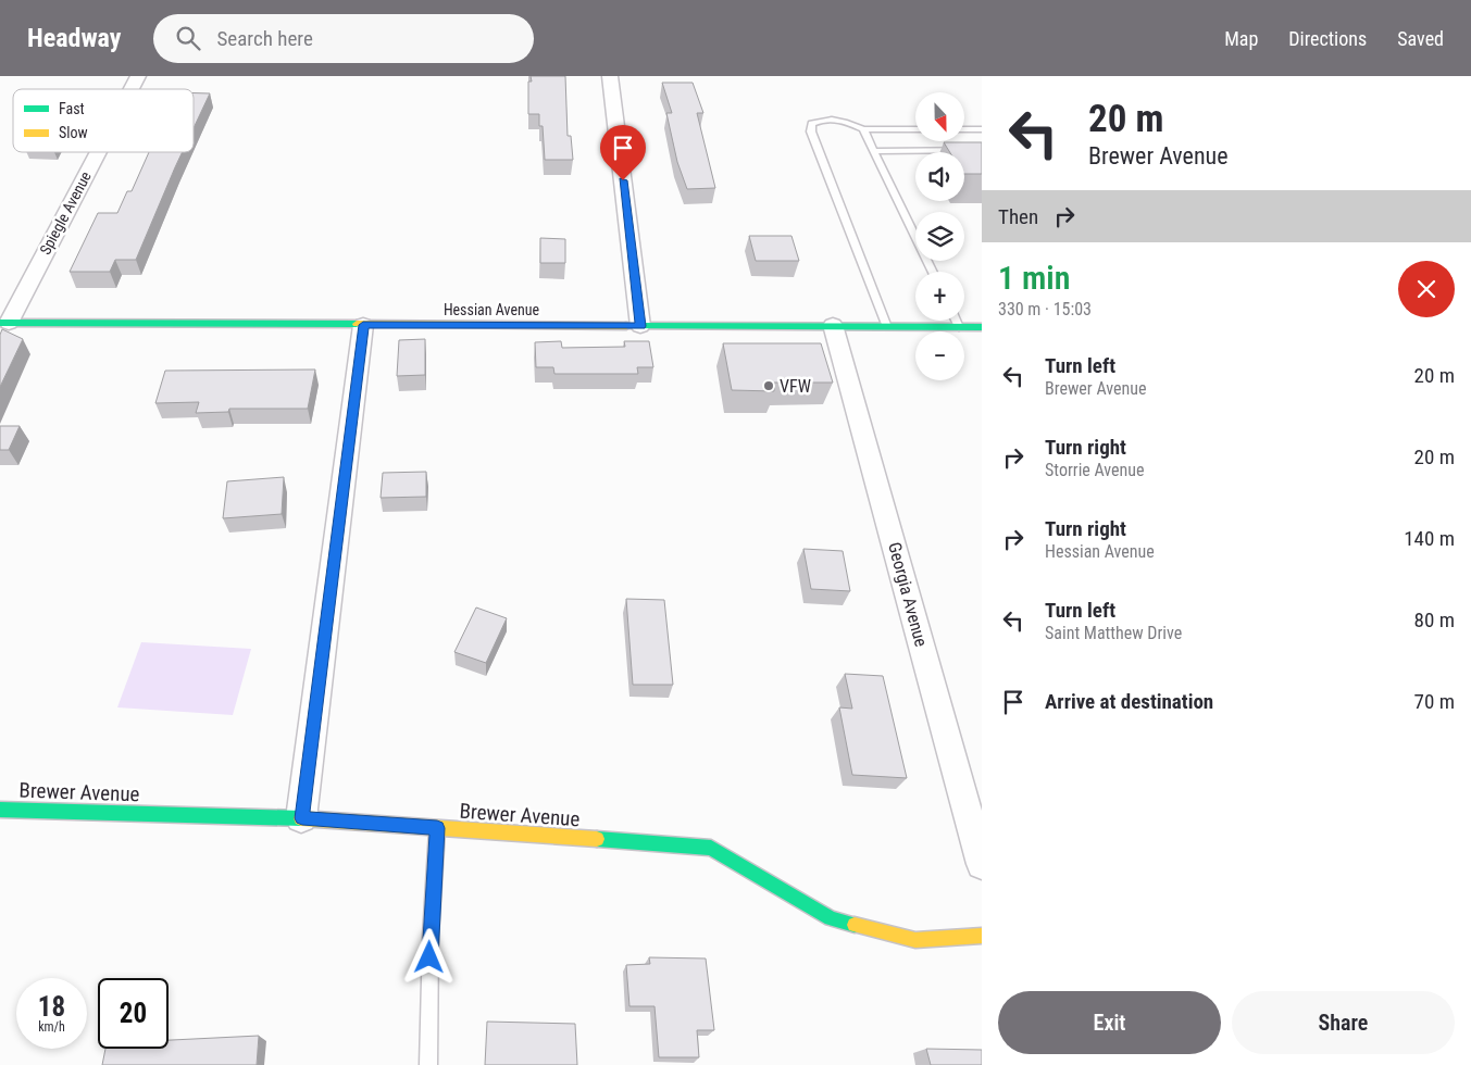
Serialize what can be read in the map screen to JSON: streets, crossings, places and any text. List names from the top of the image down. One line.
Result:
{"streets":{"main road":["Hessian Avenue","Brewer Avenue"],"street":["Spiegle Avenue","Georgia Avenue"]},"crossings":[["Spiegle Avenue","Hessian Avenue"],["Hessian Avenue","Georgia Avenue"]],"places":["VFW"],"legend":["Fast","Slow"],"north":"bottom","page":{"header":"Headway","search":"Search here","nav":["Map","Directions","Saved"],"turn":["20 m","Brewer Avenue"],"map_buttons":["+","−"],"then":"Then","heading":["1 min","330 m · 15:03"],"list":[{"name":"Turn left","note":"Brewer Avenue","value":"20 m"},{"name":"Turn right","note":"Storrie Avenue","value":"20 m"},{"name":"Turn right","note":"Hessian Avenue","value":"140 m"},{"name":"Turn left","note":"Saint Matthew Drive","value":"80 m"},{"name":"Arrive at destination","value":"70 m"}],"speed":"18 km/h","limit":"20","buttons":["Exit","Share"]}}
